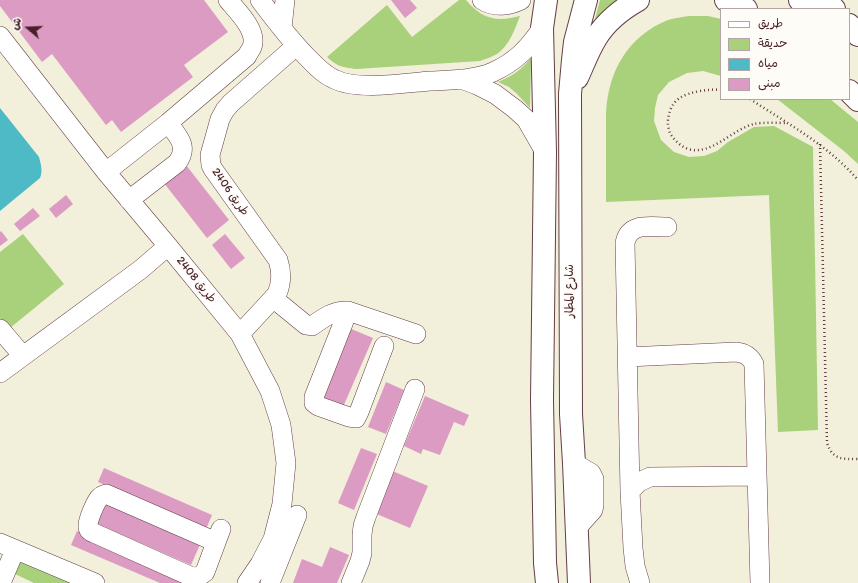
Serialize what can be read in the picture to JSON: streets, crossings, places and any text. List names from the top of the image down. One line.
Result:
{"streets":{"main road":["شارع المطار"],"street":["طريق 2406","طريق 2408"]},"crossings":[["طريق 2406","طريق 2408"]],"legend":["طريق","حديقة","مياه","مبنى"],"north":"left"}
